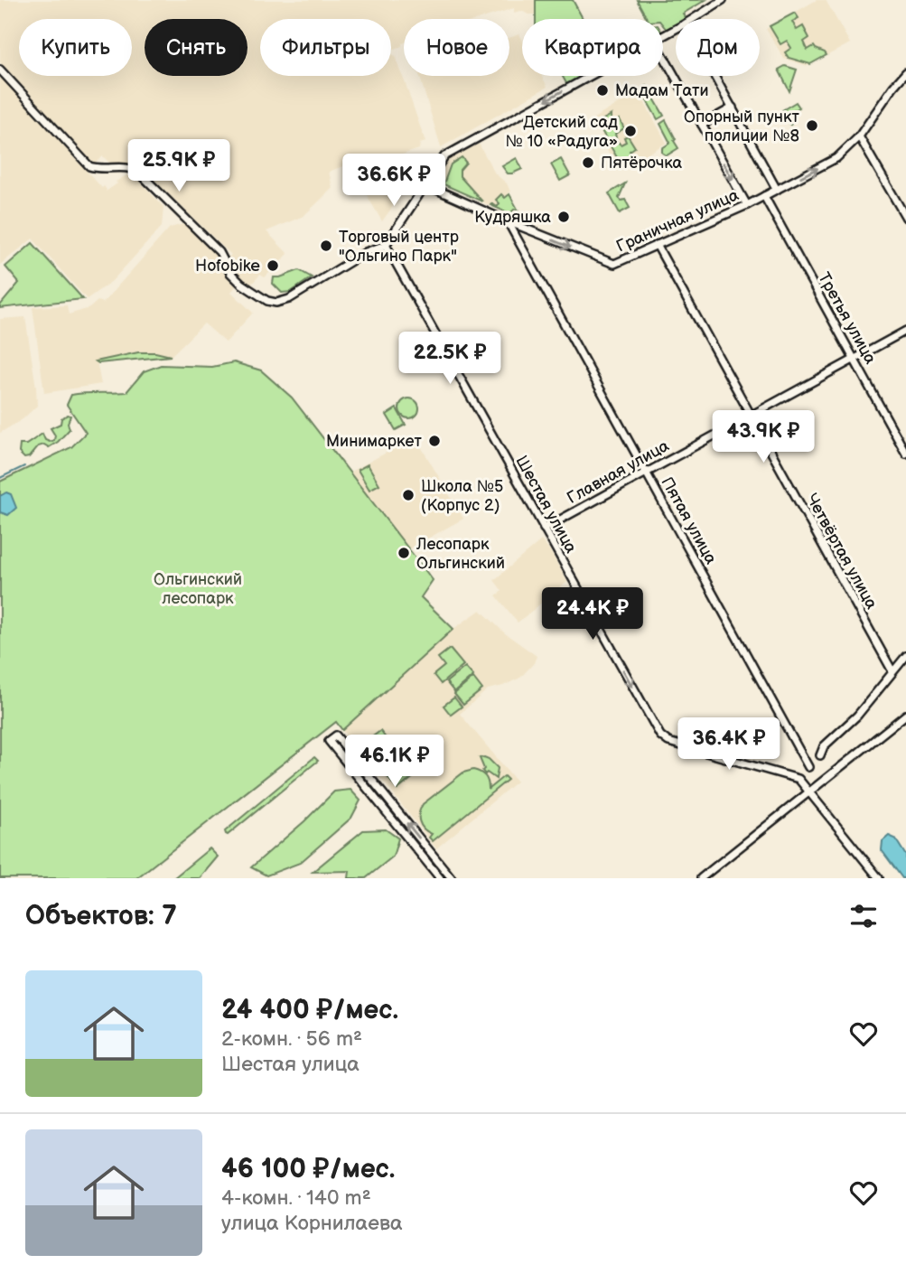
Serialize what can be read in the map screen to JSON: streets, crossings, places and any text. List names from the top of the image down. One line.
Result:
{"streets":{"street":["Граничная улица","Третья улица","Главная улица","Шестая улица","Пятая улица","Четвёртая улица"]},"crossings":[["Граничная улица","Третья улица"],["Граничная улица","Пятая улица"],["Граничная улица","Четвёртая улица"],["Третья улица","Главная улица"],["Главная улица","Шестая улица"],["Главная улица","Пятая улица"],["Главная улица","Четвёртая улица"]],"one_way":["Граничная улица","Шестая улица"],"parks":["Ольгинский лесопарк"],"places":["Мадам Тати","Опорный пункт полиции №8","Детский сад № 10 «Радуга»","Пятёрочка","Кудряшка","Торговый центр \"Ольгино Парк\"","Hofobike","Минимаркет","Школа №5 (Корпус 2)","Лесопарк Ольгинский"],"page":{"chip":["Купить","Снять","Фильтры","Новое","Квартира","Дом"],"price":["25.9K ₽","36.6K ₽","22.5K ₽","43.9K ₽","24.4K ₽","36.4K ₽","46.1K ₽"],"heading":"Объектов: 7","list":[{"name":"24 400 ₽/мес.","note":"2-комн. · 56 m² · Шестая улица"},{"name":"46 100 ₽/мес.","note":"4-комн. · 140 m² · улица Корнилаева"}]}}
